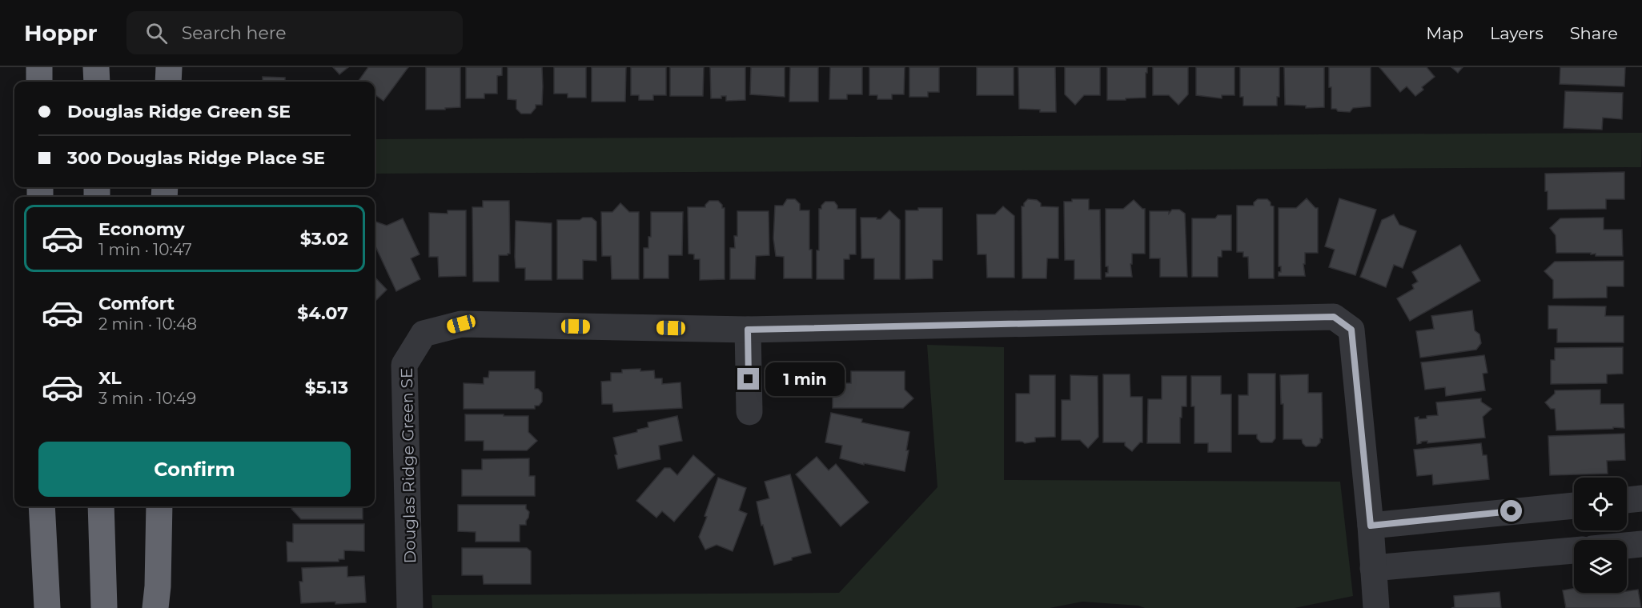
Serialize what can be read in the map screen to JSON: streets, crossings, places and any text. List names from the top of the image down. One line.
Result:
{"streets":{"street":["Douglas Ridge Green SE"]},"page":{"header":"Hoppr","search":"Search here","nav":["Map","Layers","Share"],"banner":["Douglas Ridge Green SE","300 Douglas Ridge Place SE"],"list":[{"name":"Economy","note":"1 min · 10:47","value":"$3.02"},{"name":"Comfort","note":"2 min · 10:48","value":"$4.07"},{"name":"XL","note":"3 min · 10:49","value":"$5.13"}],"bubble":"1 min","buttons":"Confirm"}}
